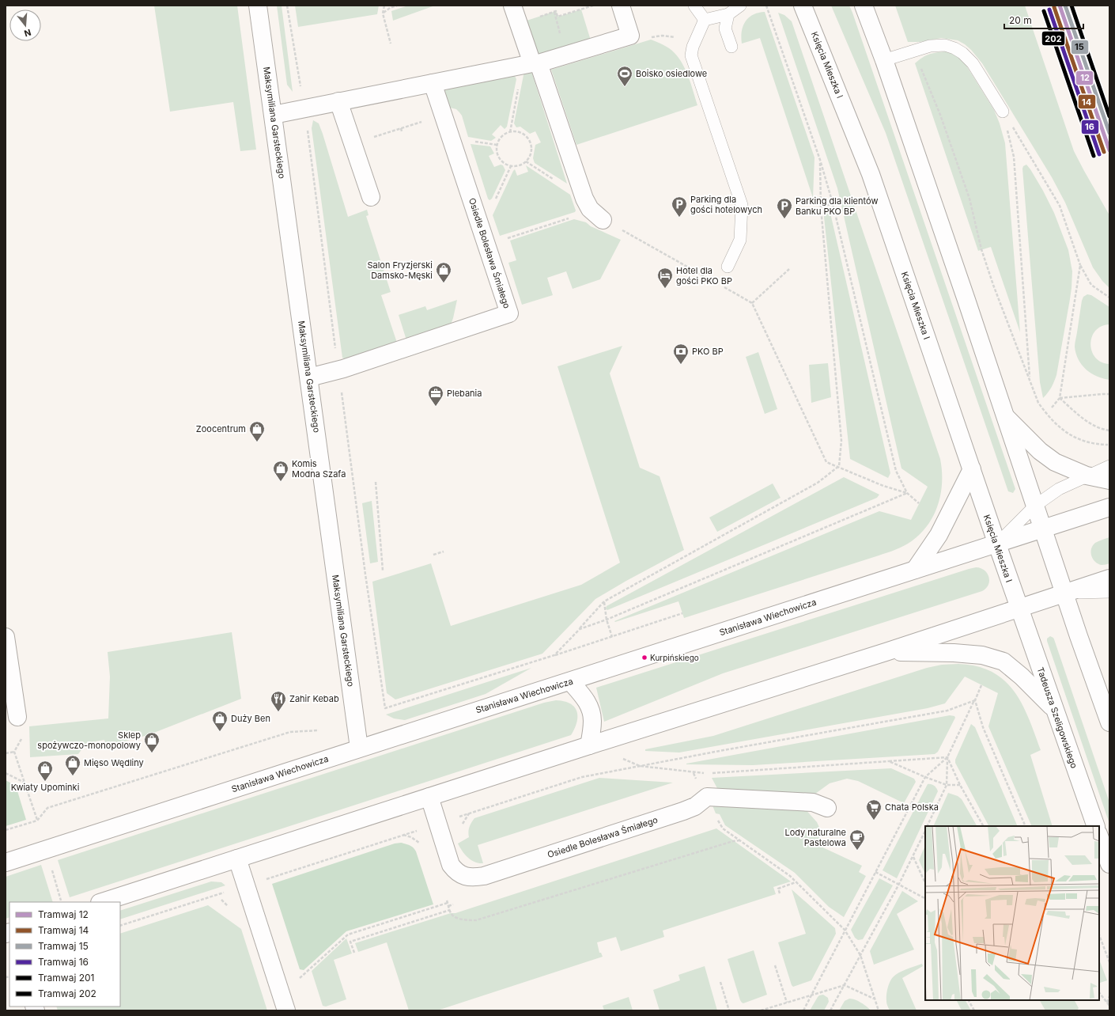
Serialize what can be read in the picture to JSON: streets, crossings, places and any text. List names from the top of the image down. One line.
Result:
{"streets":{"street":["Księcia Mieszka I","Maksymiliana Garsteckiego","Osiedle Bolesława Śmiałego","Stanisława Wiechowicza","Tadeusza Szeligowskiego"]},"crossings":[["Księcia Mieszka I","Stanisława Wiechowicza"],["Księcia Mieszka I","Tadeusza Szeligowskiego"],["Maksymiliana Garsteckiego","Osiedle Bolesława Śmiałego"],["Maksymiliana Garsteckiego","Stanisława Wiechowicza"]],"places":{"sports":["Boisko osiedlowe"],"parking":["Parking dla gości hotelowych","Parking dla klientów Banku PKO BP"],"shop":["Salon Fryzjerski Damsko-Męski","Zoocentrum","Komis Modna Szafa","Duży Ben","Sklep spożywczo-monopolowy","Mięso Wędliny","Kwiaty Upominki"],"hotel":["Hotel dla gości PKO BP"],"bank":["PKO BP"],"office":["Plebania"],"other":["Kurpińskiego"],"restaurant":["Zahir Kebab"],"supermarket":["Chata Polska"],"cafe":["Lody naturalne Pastelowa"]},"lines":["tram line 12","tram line 15","tram line 201","tram line 14","tram line 16","tram line 202"],"legend":["Tramwaj 12","Tramwaj 14","Tramwaj 15","Tramwaj 16","Tramwaj 201","Tramwaj 202"],"scale_bar":"20 m","north":"bottom"}
